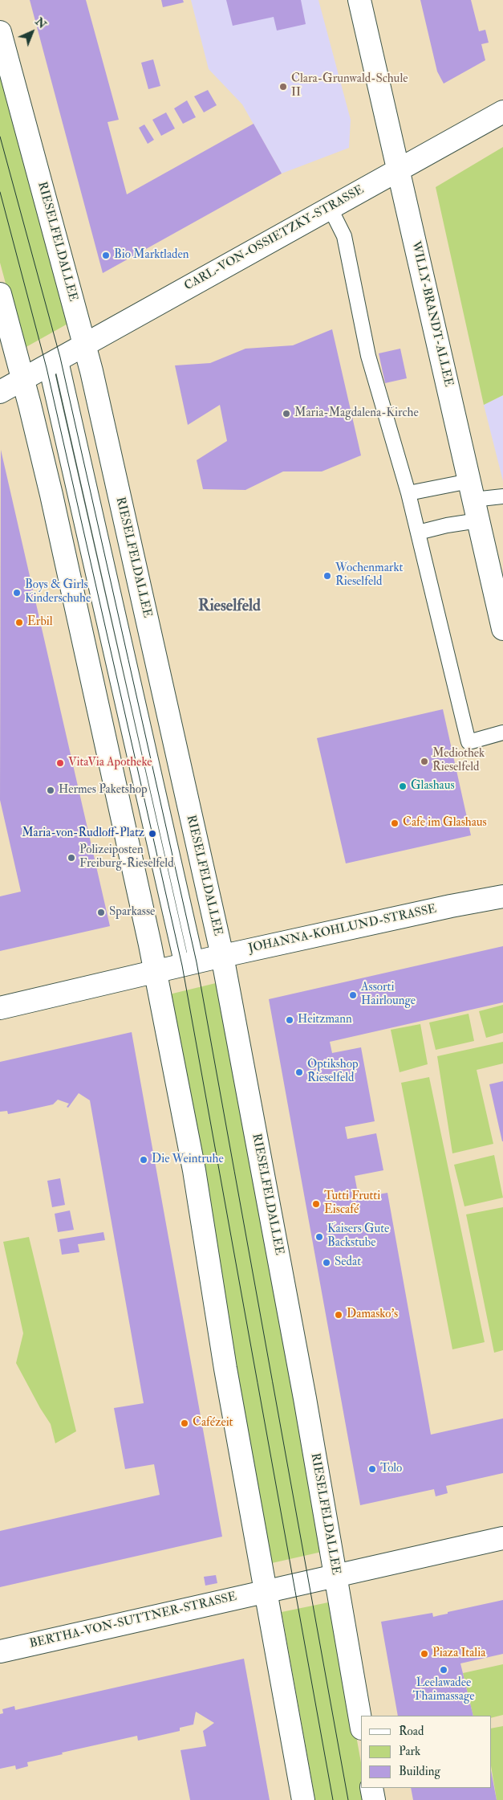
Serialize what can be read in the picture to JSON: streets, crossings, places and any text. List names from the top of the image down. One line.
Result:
{"streets":{"street":["CARL-VON-OSSIETZKY-STRASSE","RIESELFELDALLEE","WILLY-BRANDT-ALLEE","JOHANNA-KOHLUND-STRASSE","BERTHA-VON-SUTTNER-STRASSE"]},"crossings":[["CARL-VON-OSSIETZKY-STRASSE","RIESELFELDALLEE"],["CARL-VON-OSSIETZKY-STRASSE","WILLY-BRANDT-ALLEE"],["RIESELFELDALLEE","JOHANNA-KOHLUND-STRASSE"],["RIESELFELDALLEE","BERTHA-VON-SUTTNER-STRASSE"]],"districts":["Rieselfeld"],"places":["Clara-Grunwald-Schule II","Bio Marktladen","Maria-Magdalena-Kirche","Wochenmarkt Rieselfeld","Boys & Girls Kinderschuhe","Erbil","Mediothek Rieselfeld","VitaVia Apotheke","Glashaus","Hermes Paketshop","Cafe im Glashaus","Maria-von-Rudloff-Platz","Polizeiposten Freiburg-Rieselfeld","Sparkasse","Assorti Hairlounge","Heitzmann","Optikshop Rieselfeld","Die Weintruhe","Tutti Frutti Eiscafé","Kaisers Gute Backstube","Sedat","Damasko's","Cafézeit","Tolo","Piaza Italia","Leelawadee Thaimassage"],"legend":["Road","Park","Building"],"north":"top right"}
